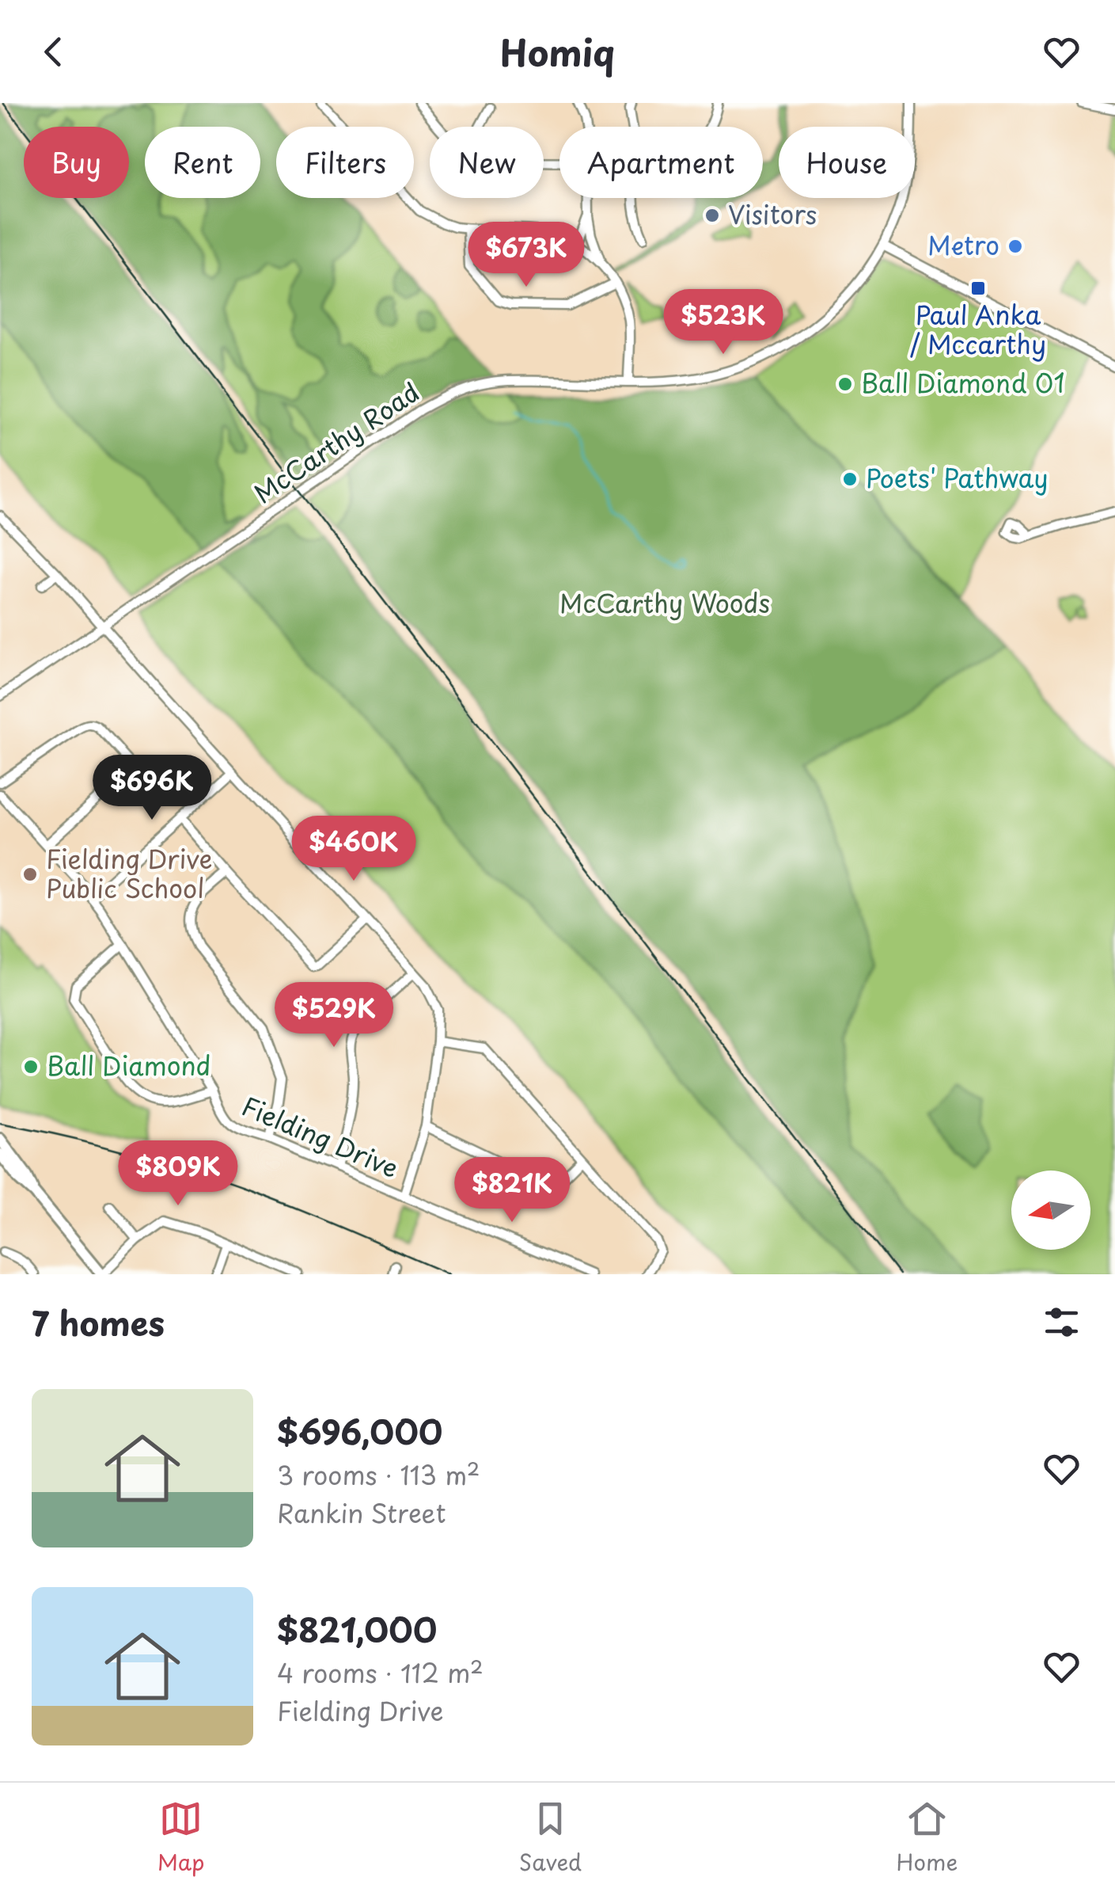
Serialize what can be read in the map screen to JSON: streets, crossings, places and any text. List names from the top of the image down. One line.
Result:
{"streets":{"street":["McCarthy Road","Fielding Drive"]},"parks":["McCarthy Woods"],"places":{"other":["Visitors","Metro","Ball Diamond 01","Poets' Pathway","Fielding Drive Public School","Ball Diamond"],"transit":["Paul Anka / Mccarthy"]},"north":"left","page":{"header":"Homiq","chip":["Buy","Rent","Filters","New","Apartment","House"],"price":["$673K","$523K","$696K","$460K","$529K","$809K","$821K"],"heading":"7 homes","list":[{"name":"$696,000","note":"3 rooms · 113 m² · Rankin Street"},{"name":"$821,000","note":"4 rooms · 112 m² · Fielding Drive"}],"tabs":["Map","Saved","Home"]}}
